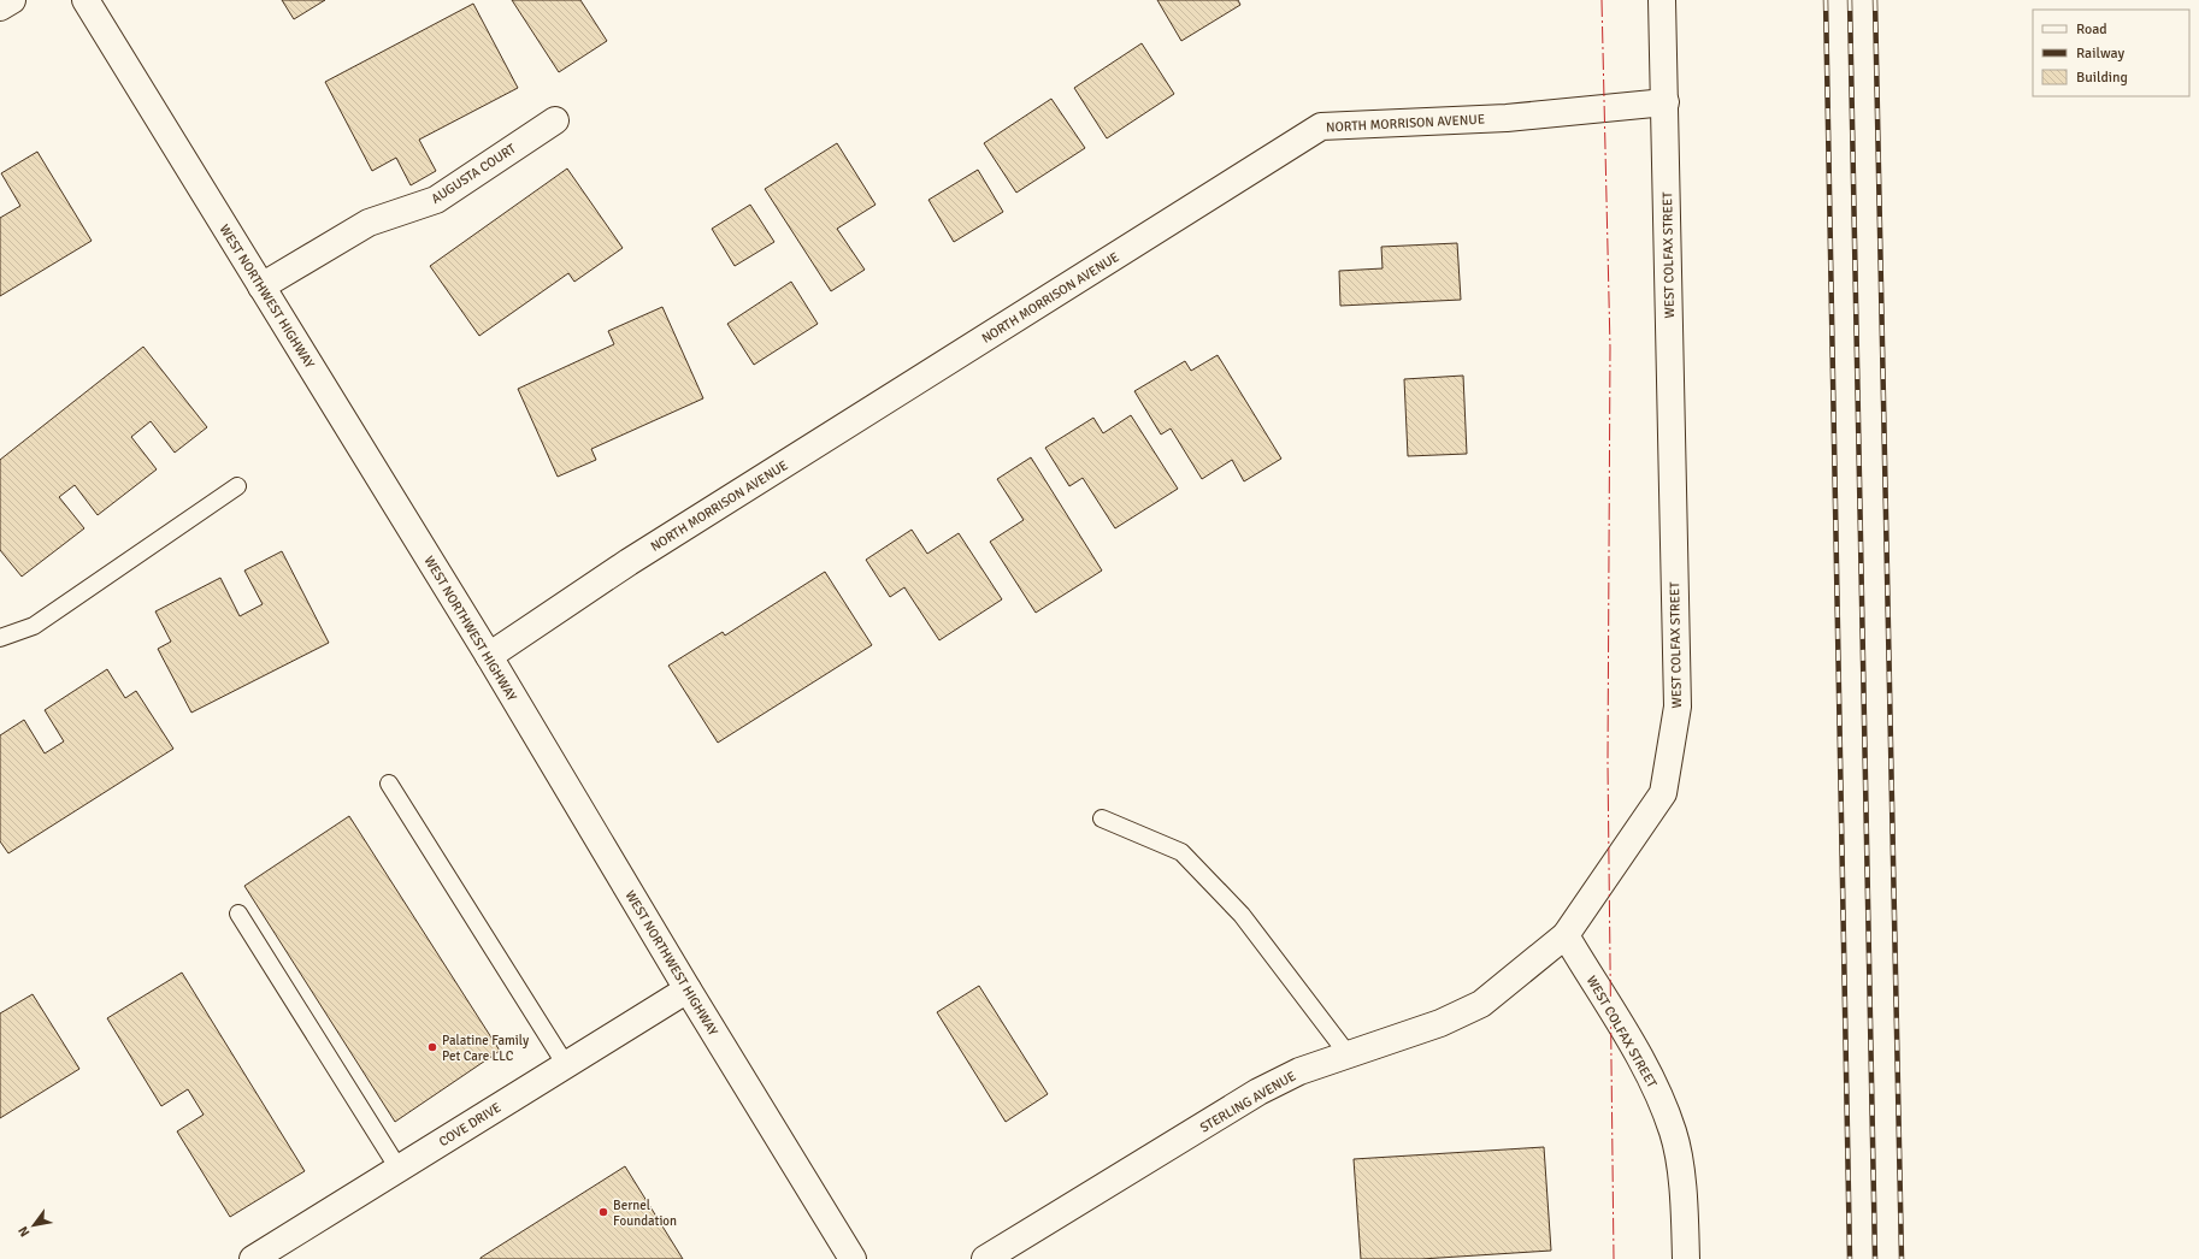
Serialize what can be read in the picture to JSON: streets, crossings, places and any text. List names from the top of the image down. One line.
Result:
{"streets":{"street":["NORTH MORRISON AVENUE","AUGUSTA COURT","WEST COLFAX STREET","WEST NORTHWEST HIGHWAY","STERLING AVENUE","COVE DRIVE"]},"crossings":[["NORTH MORRISON AVENUE","WEST COLFAX STREET"],["NORTH MORRISON AVENUE","WEST NORTHWEST HIGHWAY"],["AUGUSTA COURT","WEST NORTHWEST HIGHWAY"],["WEST COLFAX STREET","STERLING AVENUE"],["WEST NORTHWEST HIGHWAY","COVE DRIVE"]],"places":["Palatine Family Pet Care LLC","Bernel Foundation"],"legend":["Road","Railway","Building"],"north":"bottom left"}
